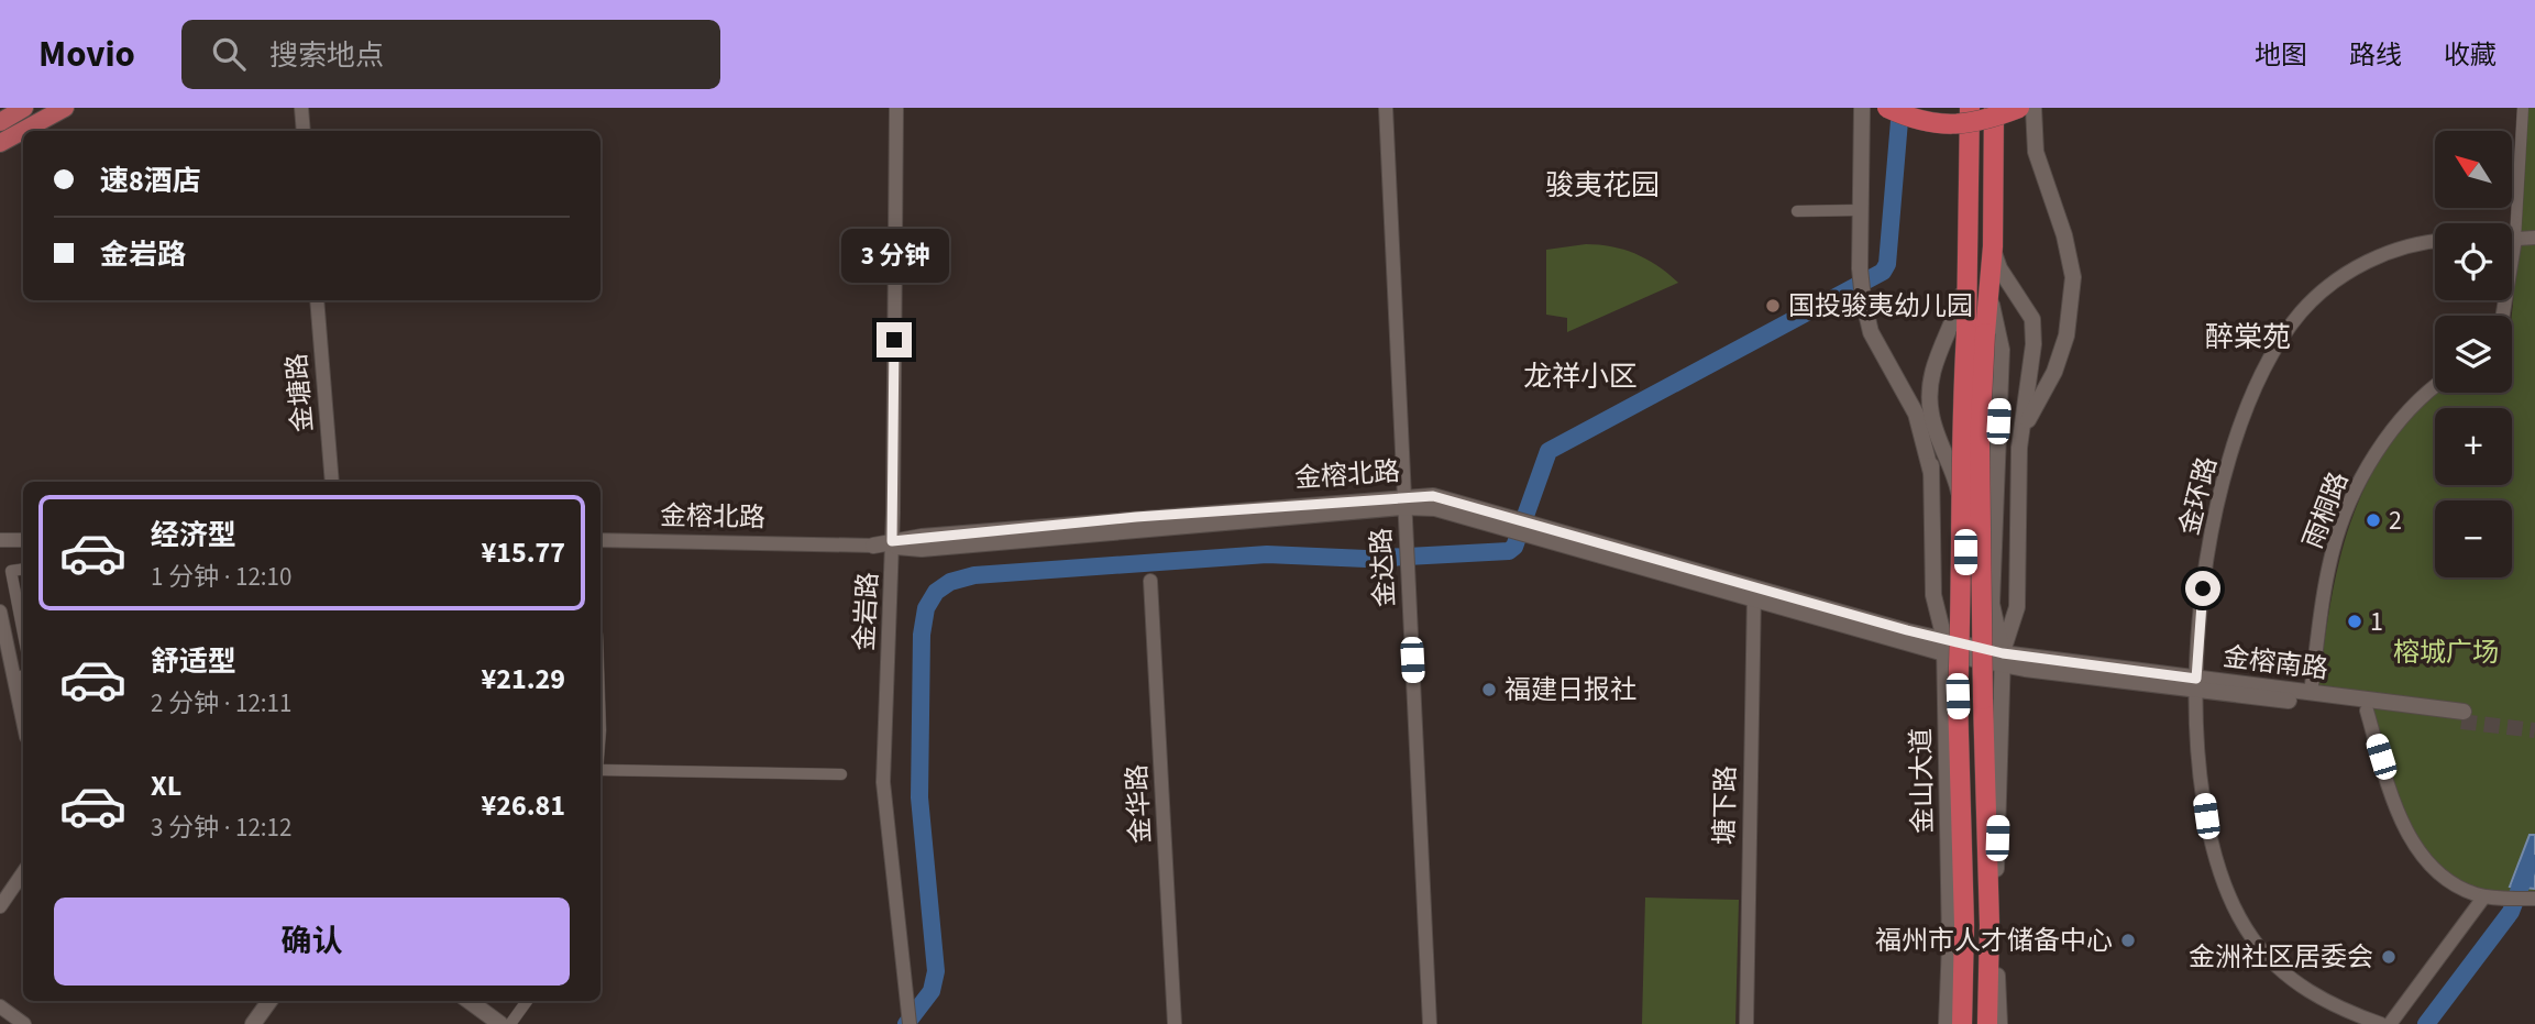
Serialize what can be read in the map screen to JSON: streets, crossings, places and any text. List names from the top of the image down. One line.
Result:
{"streets":{"main road":["金榕北路","金榕南路","金山大道"],"street":["金塘路","金环路","雨桐路","金达路","金岩路","金华路","塘下路"]},"crossings":[["金榕北路","金达路"],["金榕北路","金岩路"],["金榕北路","金榕南路"],["金榕北路","金山大道"],["金榕北路","塘下路"],["金环路","金榕南路"],["雨桐路","金榕南路"],["金榕南路","金山大道"]],"districts":["骏夷花园","醉棠苑","龙祥小区"],"parks":["榕城广场"],"places":["国投骏夷幼儿园","2","1","福建日报社","福州市人才储备中心","金洲社区居委会"],"north":"top left","page":{"header":"Movio","search":"搜索地点","nav":["地图","路线","收藏"],"map_buttons":["+","−"],"banner":["速8酒店","金岩路"],"bubble":"3 分钟","list":[{"name":"经济型","note":"1 分钟 · 12:10","value":"¥15.77"},{"name":"舒适型","note":"2 分钟 · 12:11","value":"¥21.29"},{"name":"XL","note":"3 分钟 · 12:12","value":"¥26.81"}],"buttons":"确认"}}
